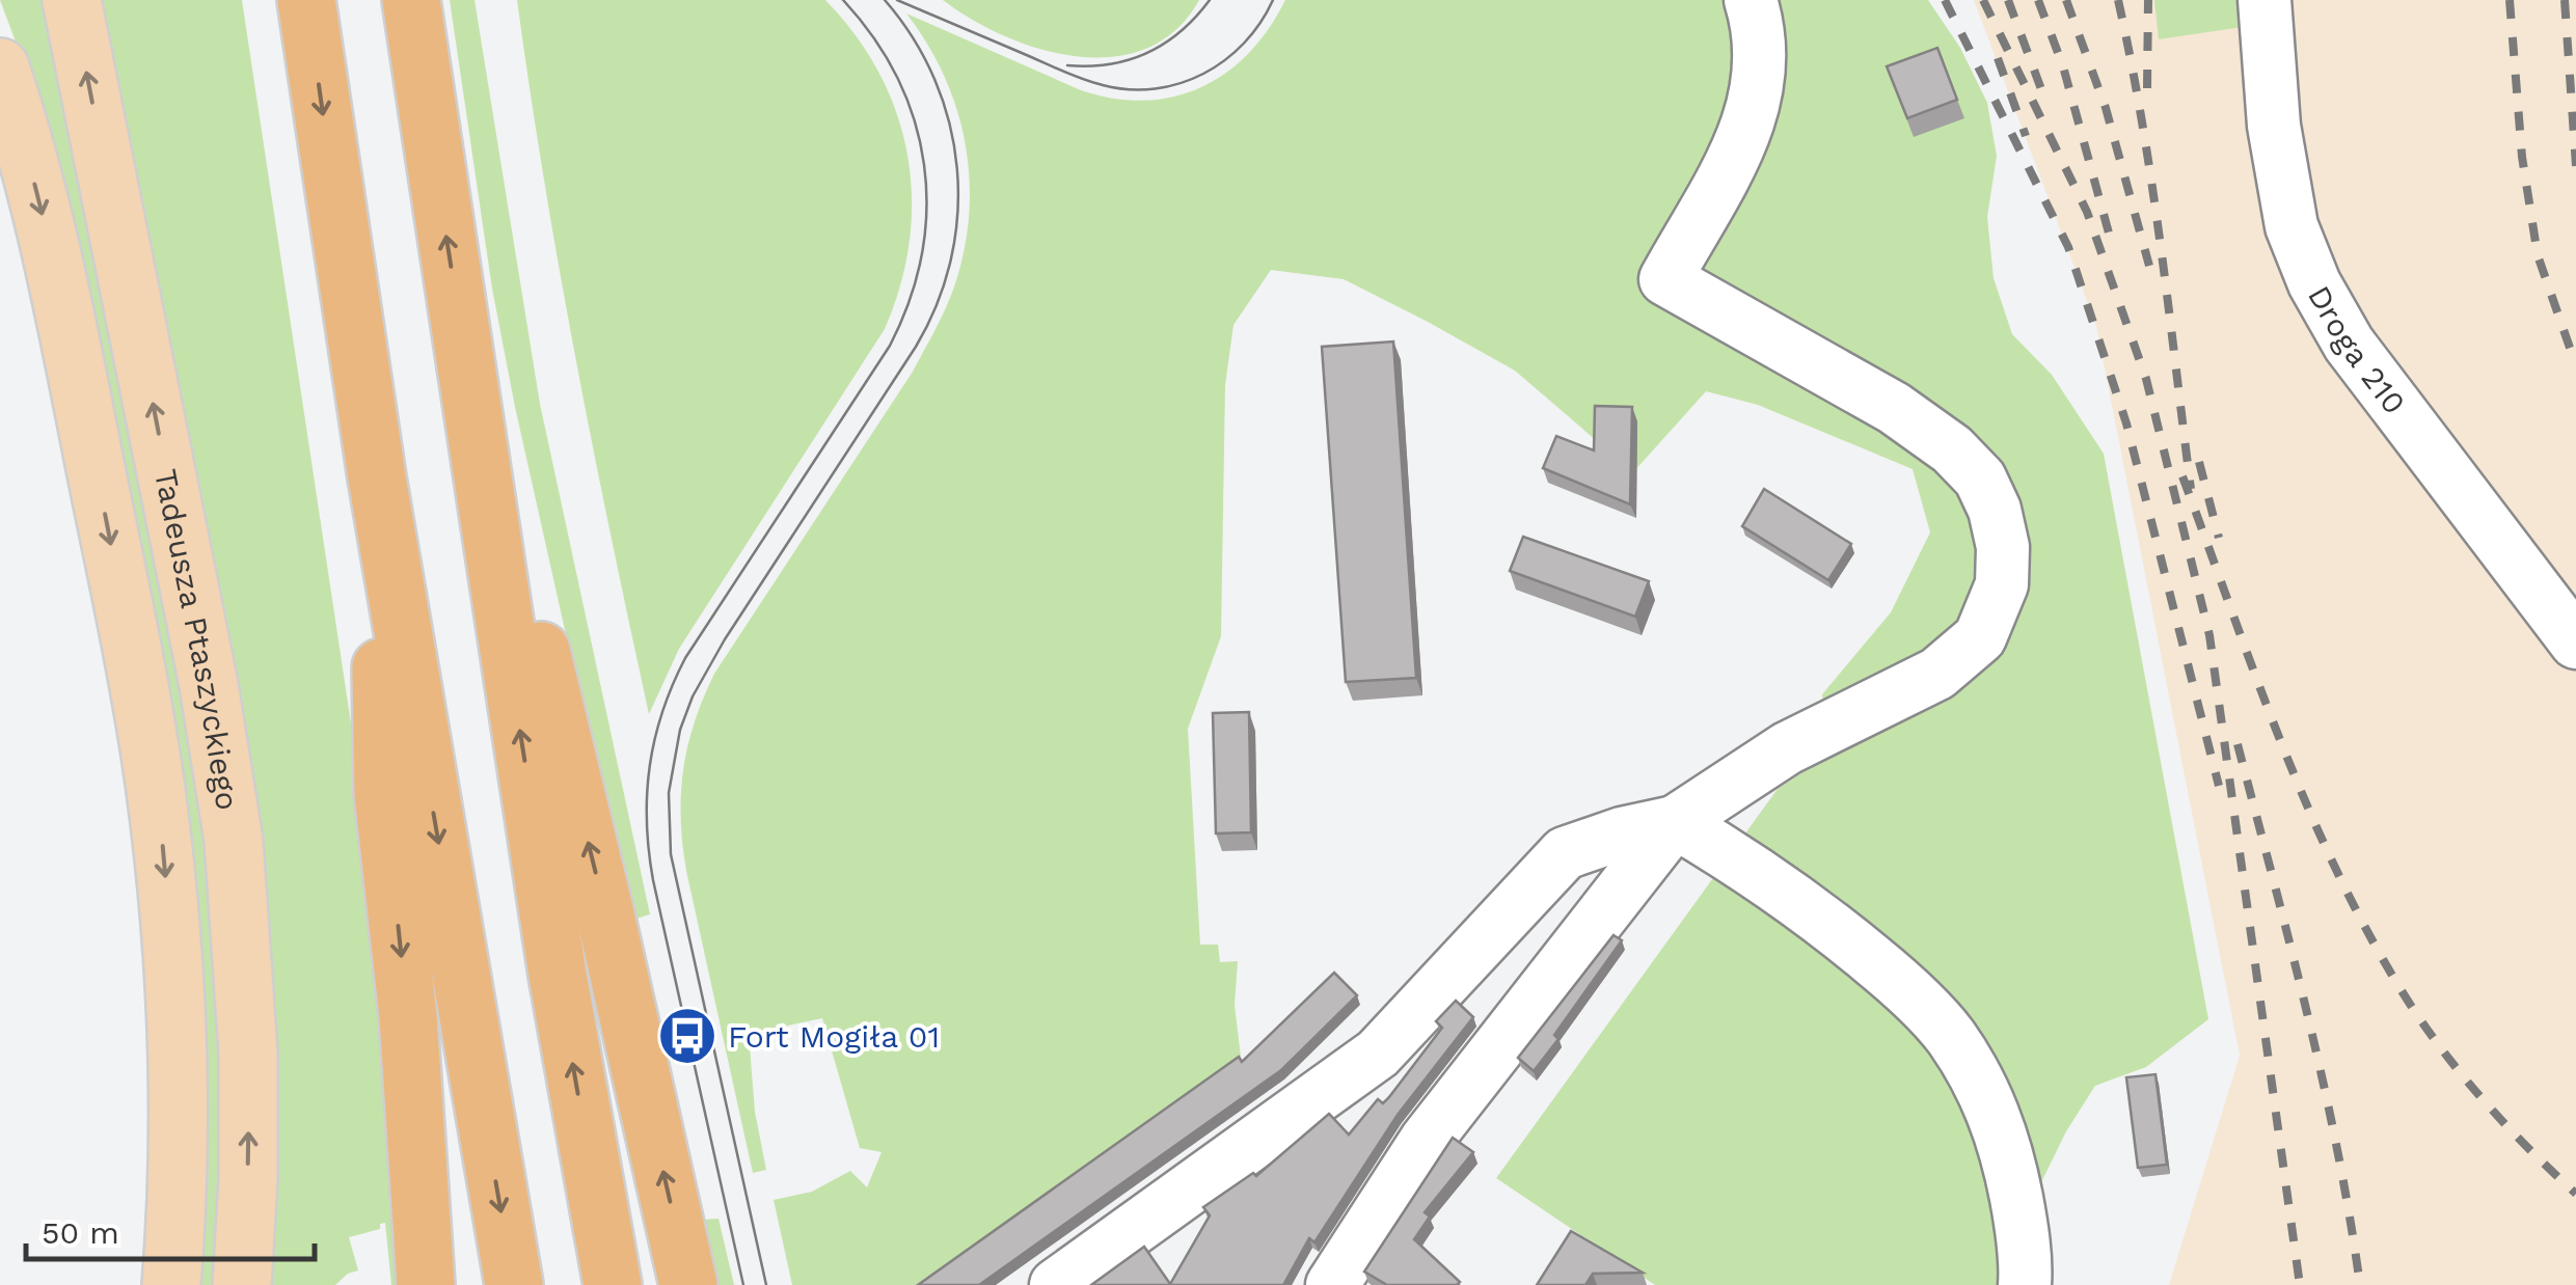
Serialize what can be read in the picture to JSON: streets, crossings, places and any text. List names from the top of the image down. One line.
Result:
{"streets":{"main road":["Tadeusza Ptaszyckiego"],"lane":["Droga 210"]},"places":{"bus stop":["Fort Mogiła 01"]},"scale_bar":"50 m"}
